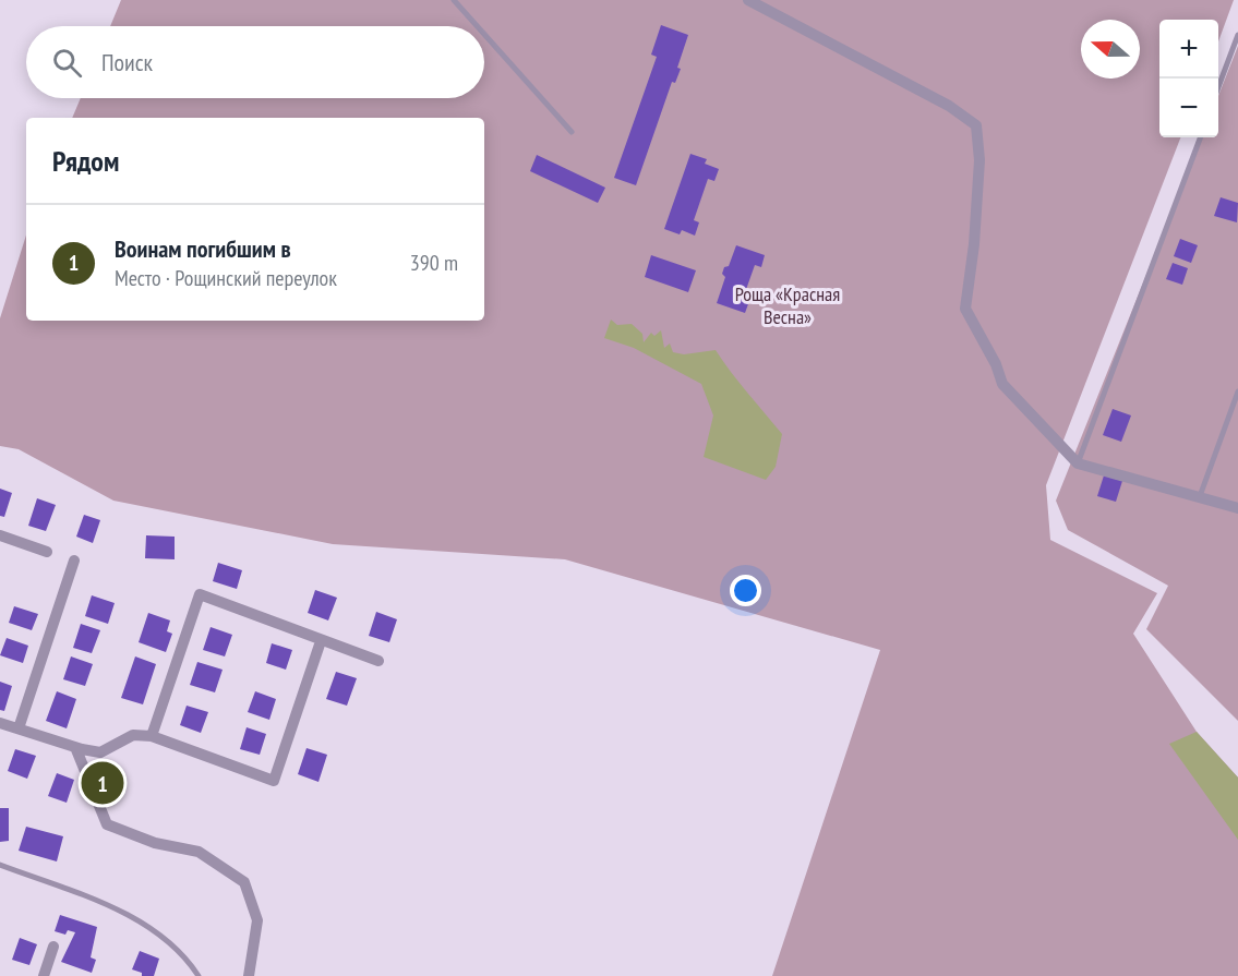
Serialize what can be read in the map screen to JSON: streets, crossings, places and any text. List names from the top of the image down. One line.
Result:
{"parks":["Роща «Красная Весна»"],"north":"left","page":{"map_buttons":["+","−"],"search":"Поиск","heading":"Рядом","list":[{"mark":"1","name":"Воинам погибшим в","note":"Место · Рощинский переулок","value":"390 m"}],"pins":"1"}}
